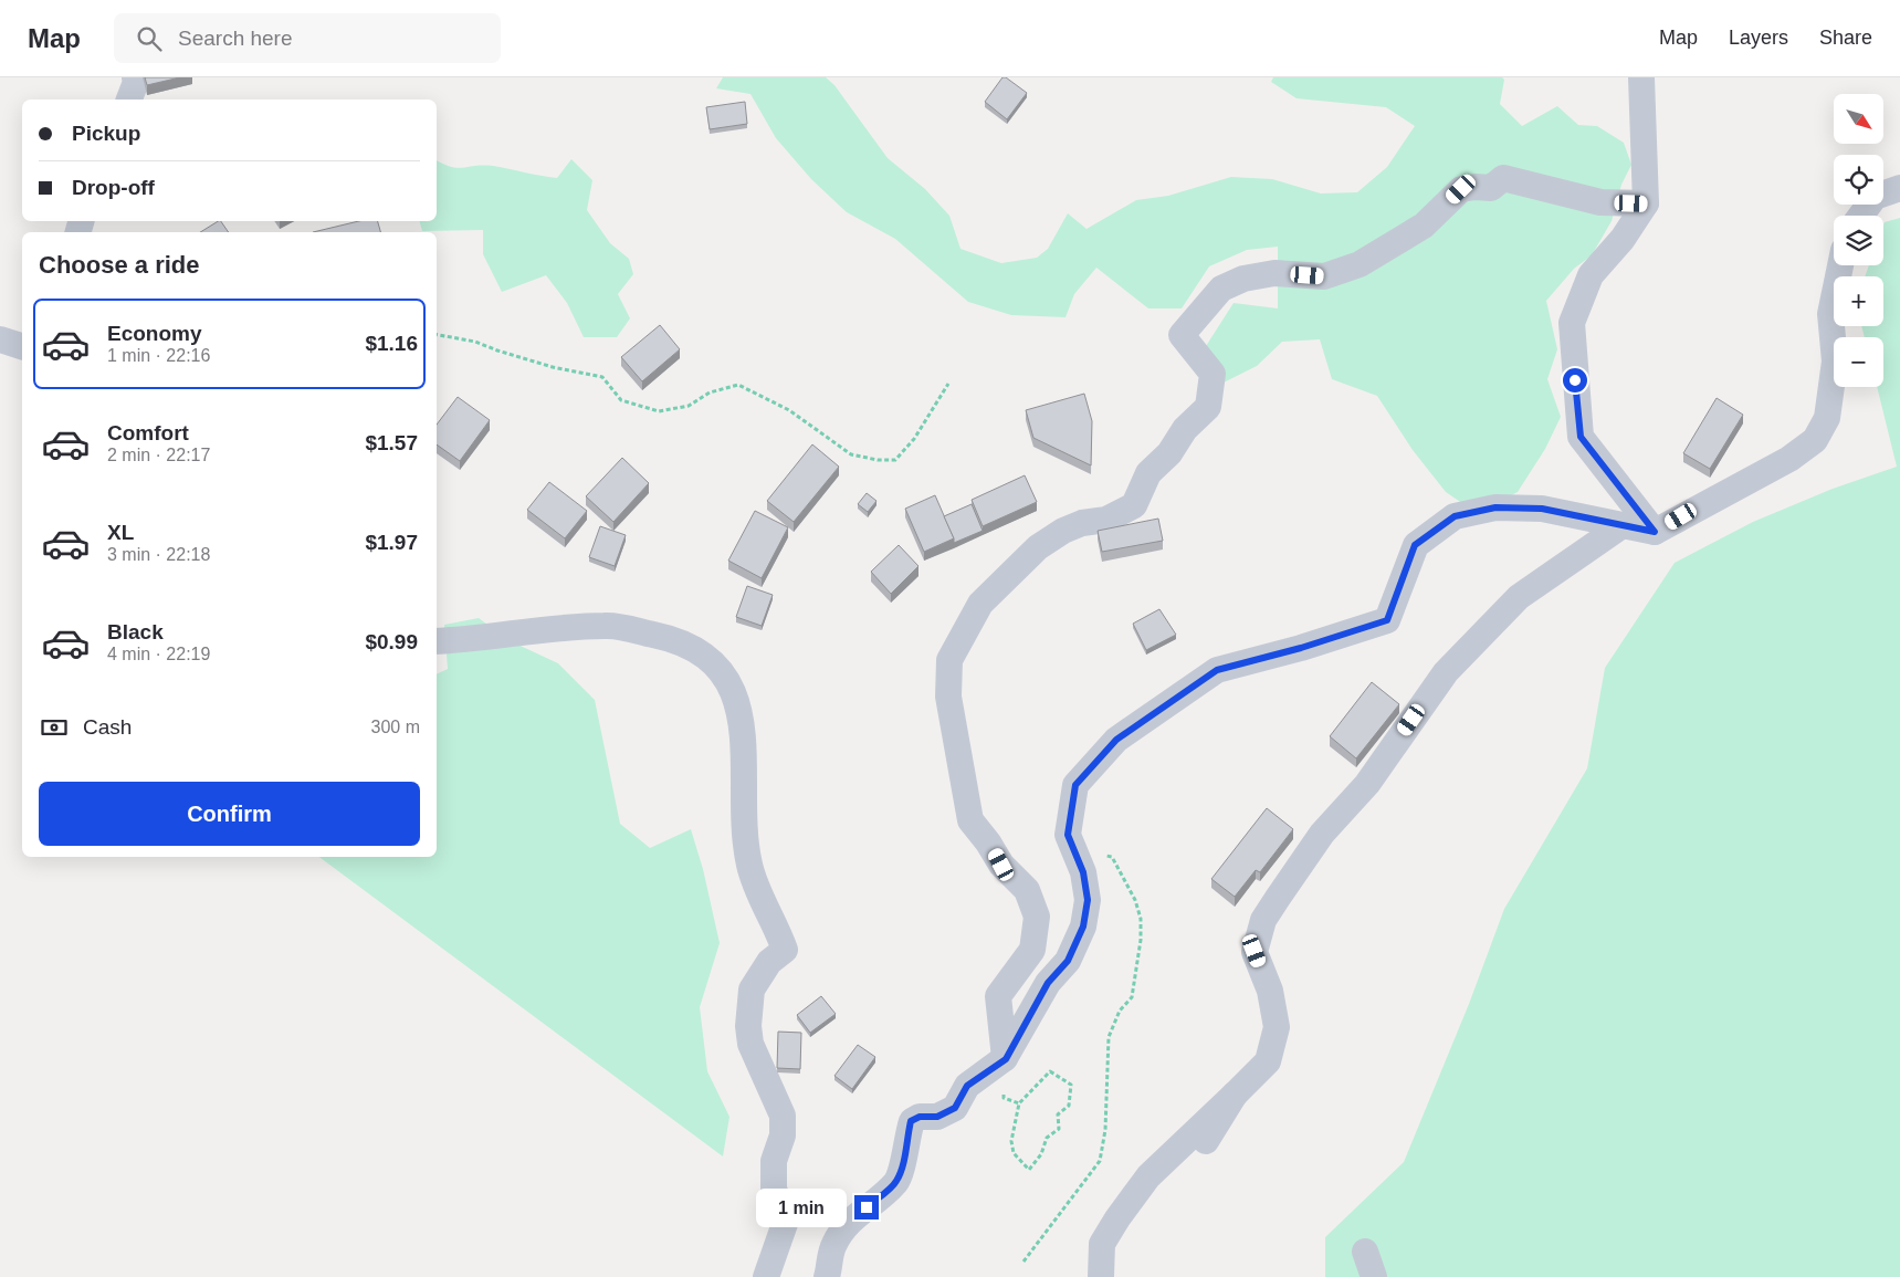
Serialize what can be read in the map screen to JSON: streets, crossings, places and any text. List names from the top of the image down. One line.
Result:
{"north":"bottom right","page":{"header":"Map","search":"Search here","nav":["Map","Layers","Share"],"map_buttons":["+","−"],"banner":["Pickup","Drop-off"],"heading":"Choose a ride","list":[{"name":"Economy","note":"1 min · 22:16","value":"$1.16"},{"name":"Comfort","note":"2 min · 22:17","value":"$1.57"},{"name":"XL","note":"3 min · 22:18","value":"$1.97"},{"name":"Black","note":"4 min · 22:19","value":"$0.99"}],"pay":["Cash","300 m"],"buttons":"Confirm","bubble":"1 min"}}
